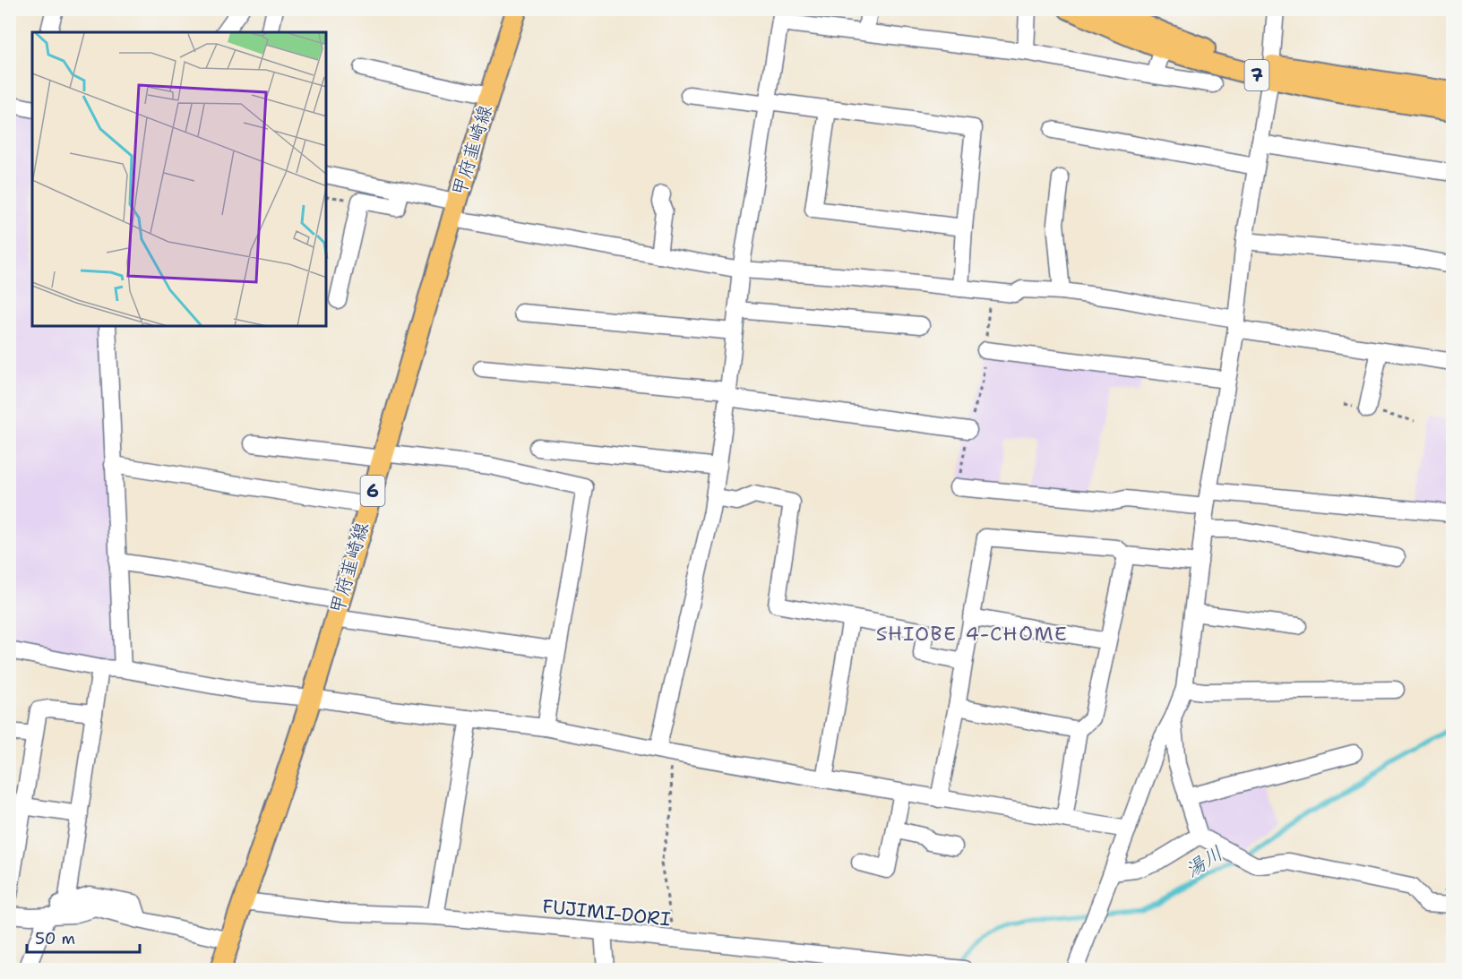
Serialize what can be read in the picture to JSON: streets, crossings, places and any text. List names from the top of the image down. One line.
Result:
{"streets":{"main road":["7","甲府韮崎線","6"],"street":["FUJIMI-DORI"]},"crossings":[["甲府韮崎線","FUJIMI-DORI"]],"districts":["SHIOBE 4-CHOME"],"water":["湯川"],"scale_bar":"50 m"}
